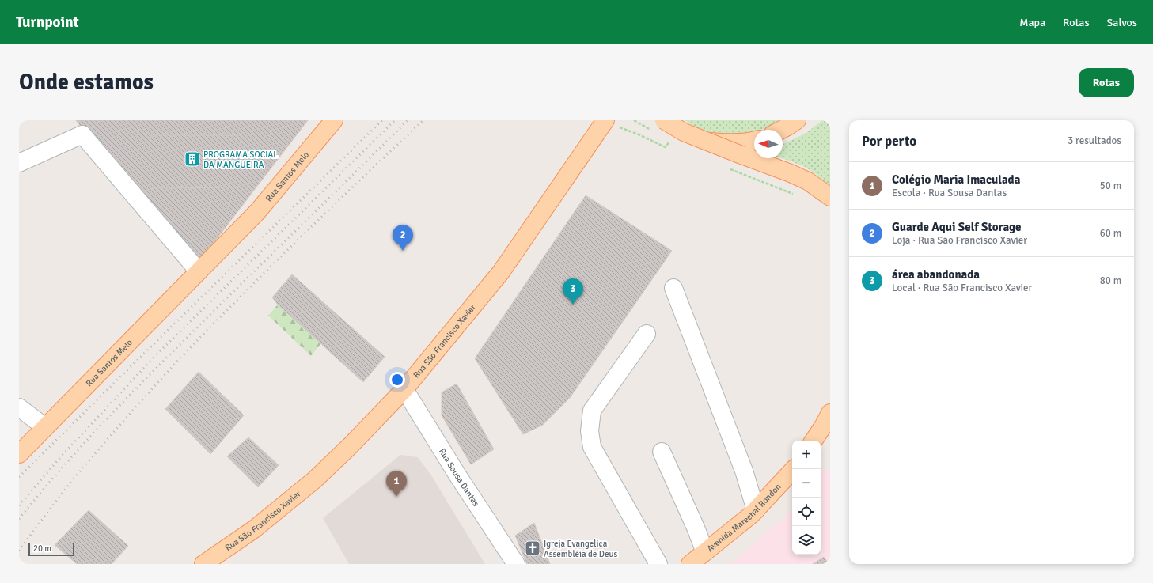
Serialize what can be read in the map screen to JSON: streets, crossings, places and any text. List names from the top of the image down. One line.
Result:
{"streets":{"main road":["Rua Santos Melo","Rua São Francisco Xavier","Avenida Marechal Rondon"],"street":["Rua Sousa Dantas"]},"crossings":[["Rua São Francisco Xavier","Rua Sousa Dantas"]],"places":{"building":["PROGRAMA SOCIAL DA MANGUEIRA"],"church":["Igreja Evangelica Assembléia de Deus"]},"scale_bar":"20 m","north":"left","page":{"header":"Turnpoint","nav":["Mapa","Rotas","Salvos"],"buttons":"Rotas","title":"Onde estamos","heading":["Por perto","3 resultados"],"list":[{"mark":"1","name":"Colégio Maria Imaculada","note":"Escola · Rua Sousa Dantas","value":"50 m"},{"mark":"2","name":"Guarde Aqui Self Storage","note":"Loja · Rua São Francisco Xavier","value":"60 m"},{"mark":"3","name":"área abandonada","note":"Local · Rua São Francisco Xavier","value":"80 m"}],"pins":["2","3","1"],"map_buttons":["+","−"],"scale":"20 m"}}
